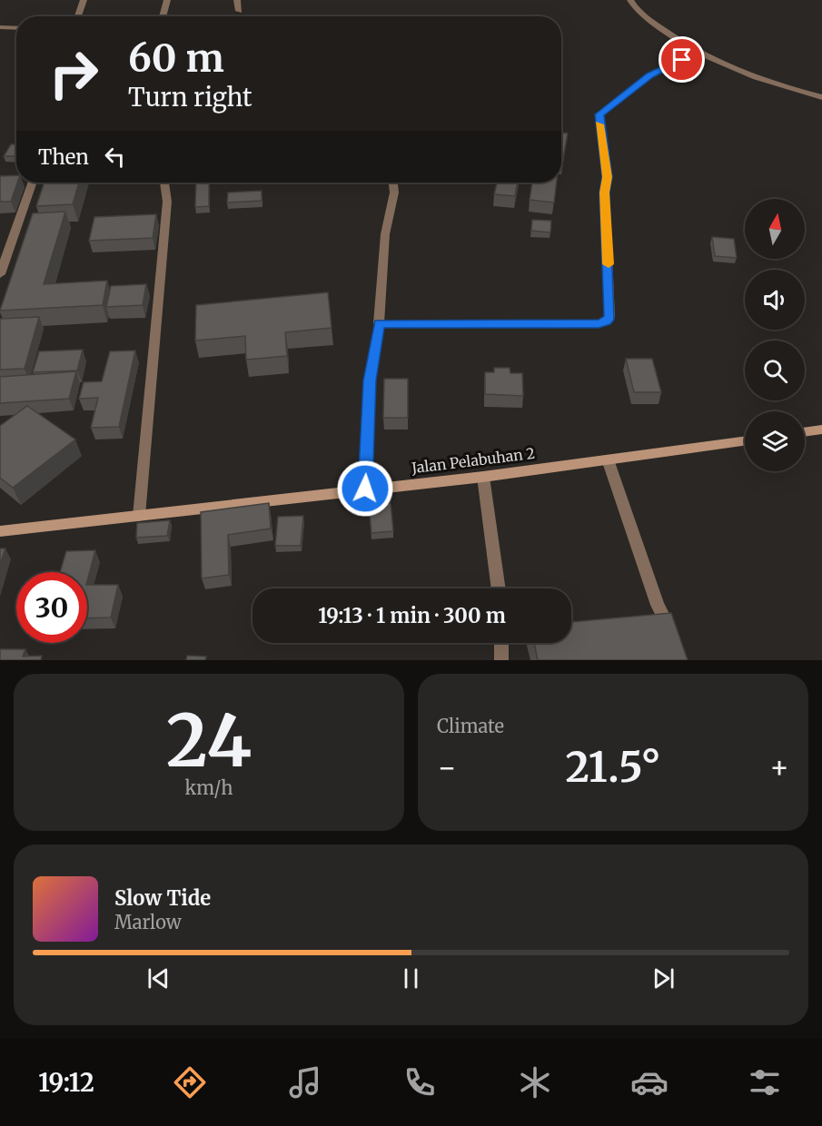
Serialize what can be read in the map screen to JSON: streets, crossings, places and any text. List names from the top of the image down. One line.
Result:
{"streets":{"main road":["Jalan Pelabuhan 2"]},"north":"top","page":{"turn":["60 m","Turn right"],"then":"Then","limit":"30","trip":"19:13 · 1 min · 300 m","tile":[["24","km/h"],"Climate"],"heat":["−","21.5°","+"],"song":["Slow Tide","Marlow"],"tabs":"19:12"}}
